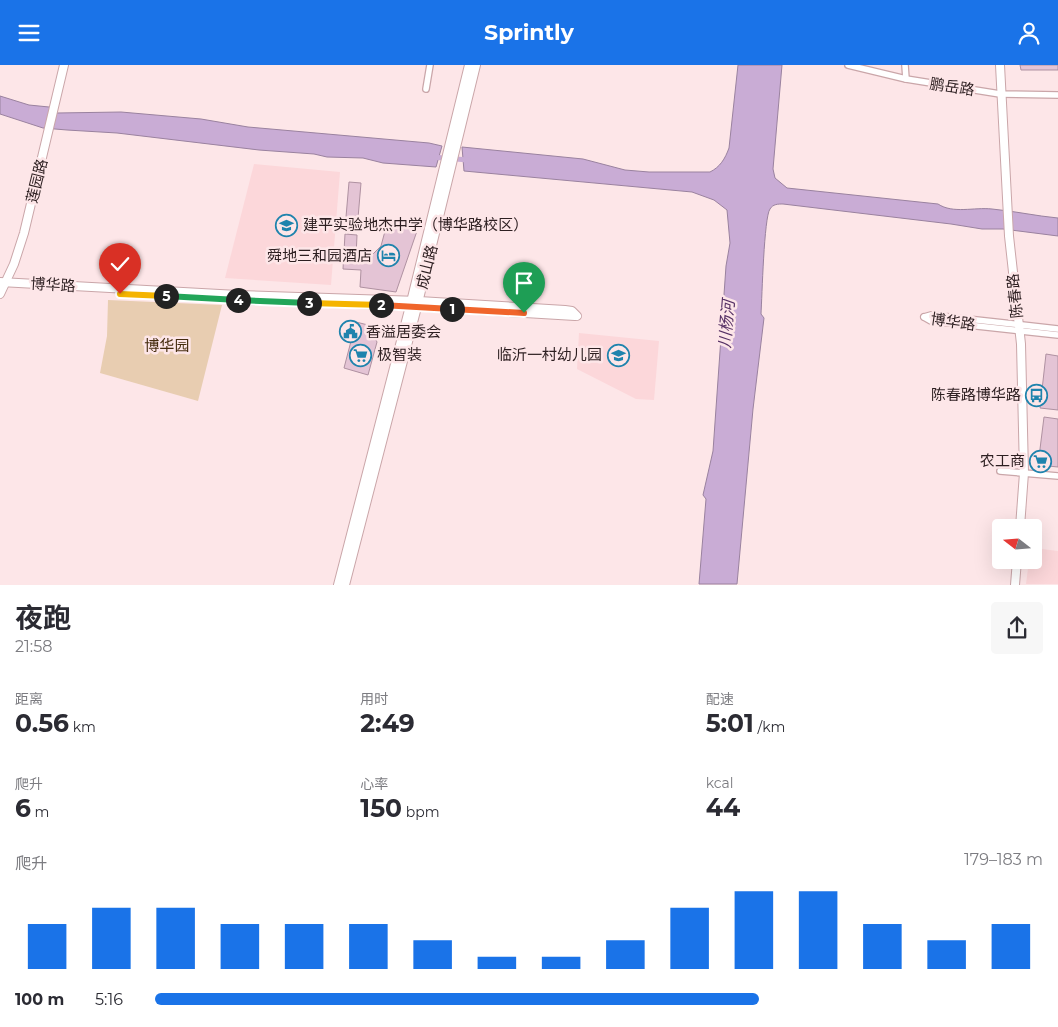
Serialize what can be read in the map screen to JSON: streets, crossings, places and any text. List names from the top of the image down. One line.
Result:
{"streets":{"street":["鹏岳路","莲园路","成山路","博华路","陈春路"]},"crossings":[["鹏岳路","陈春路"],["莲园路","博华路"],["成山路","博华路"],["博华路","陈春路"]],"water":["川杨河"],"parks":["博华园"],"places":{"school or university":["建平实验地杰中学（博华路校区）","临沂一村幼儿园"],"hotel":["舜地三和园酒店"],"public building":["香溢居委会"],"supermarket":["极智装","农工商"],"bus stop":["陈春路博华路"]},"north":"left","page":{"header":"Sprintly","pins":["5","4","3","2","1"],"heading":["夜跑","21:58"],"stats":[["距离","0.56 km"],["用时","2:49"],["配速","5:01 /km"],["爬升","6 m"],["心率","150 bpm"],["kcal","44"]],"chart":["爬升","179–183 m"],"list":[{"name":"100 m","note":"5:16"}]}}
